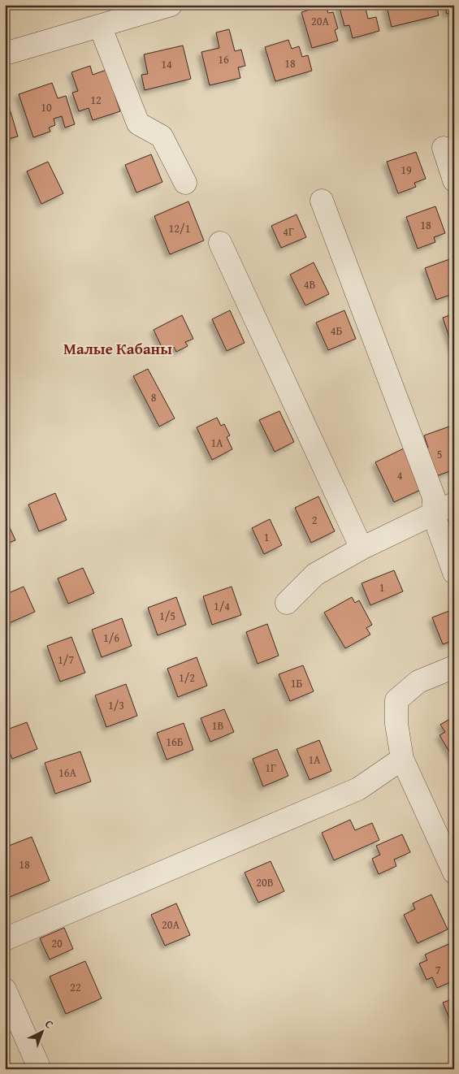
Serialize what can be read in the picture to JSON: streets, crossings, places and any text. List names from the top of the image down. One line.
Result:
{"districts":["Малые Кабаны"],"house_numbers":["20А","16","18","14","12","10","19","18","12/1","4Г","4В","4Б","8","1А","5","4","2","1","1","1/4","1/5","1/6","1/7","1/2","1Б","1/3","1В","16Б","1А","1Г","16А","18","20В","20А","20","7","22"],"north":"top right"}
